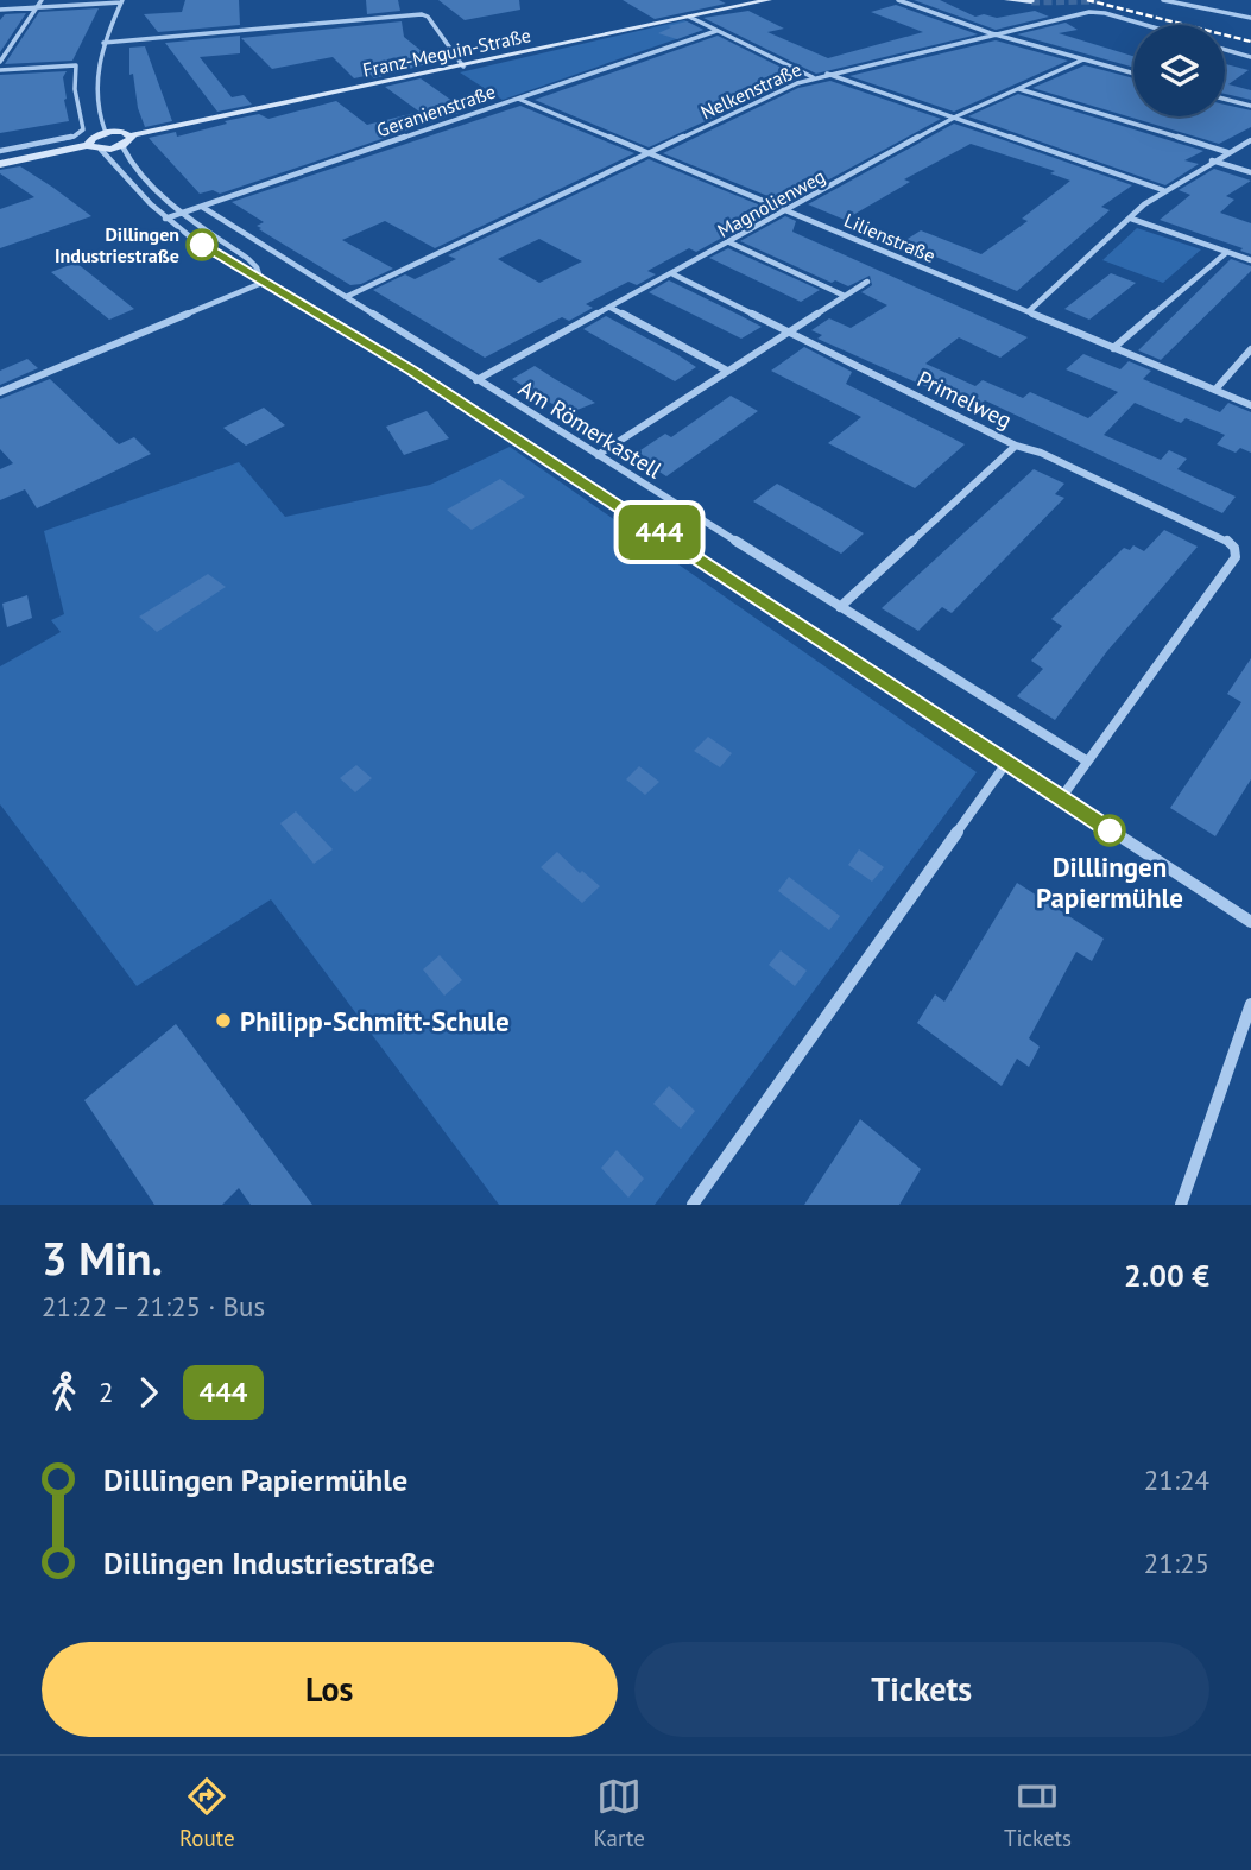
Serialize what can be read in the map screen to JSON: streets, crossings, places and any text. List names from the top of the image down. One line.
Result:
{"streets":{"street":["Franz-Meguin-Straße","Nelkenstraße","Geranienstraße","Magnolienweg","Lilienstraße","Primelweg","Am Römerkastell"]},"crossings":[["Nelkenstraße","Lilienstraße"],["Nelkenstraße","Am Römerkastell"],["Geranienstraße","Lilienstraße"],["Geranienstraße","Am Römerkastell"],["Magnolienweg","Lilienstraße"],["Magnolienweg","Primelweg"],["Magnolienweg","Am Römerkastell"],["Primelweg","Am Römerkastell"]],"places":["Dillingen Industriestraße","Dilllingen Papiermühle","Philipp-Schmitt-Schule"],"lines":["bus line 444"],"page":{"on_map":"444","heading":["3 Min.","21:22 – 21:25 · Bus","2.00 €"],"legs":["2","444"],"list":[{"name":"Dilllingen Papiermühle","value":"21:24"},{"name":"Dillingen Industriestraße","value":"21:25"}],"buttons":["Los","Tickets"],"tabs":["Route","Karte","Tickets"]}}
